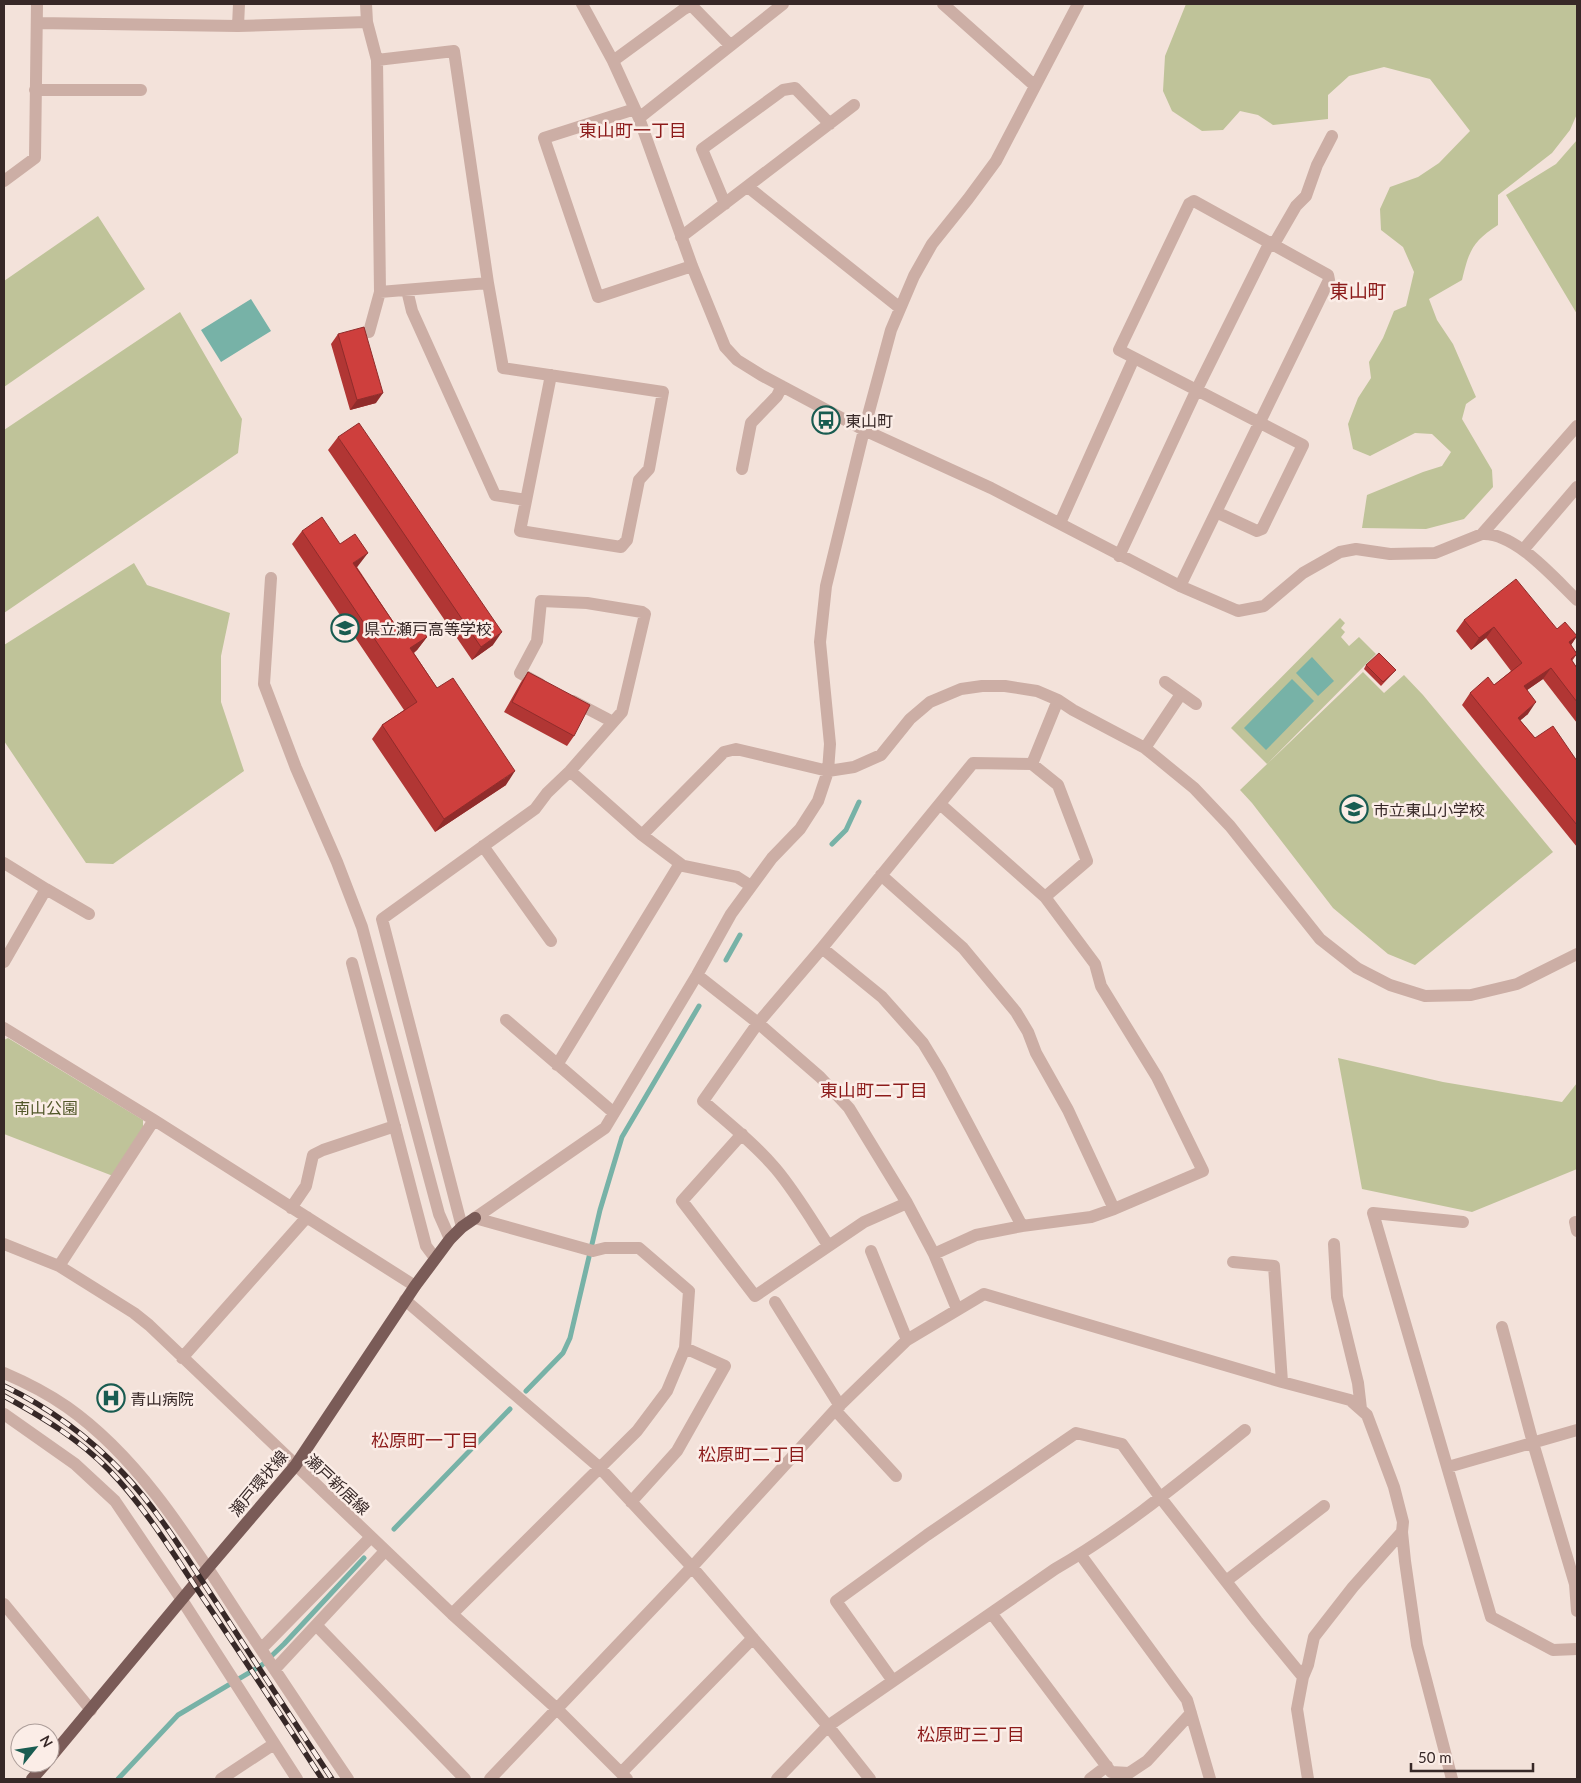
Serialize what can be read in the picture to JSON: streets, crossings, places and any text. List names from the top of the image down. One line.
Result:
{"streets":{"main road":["瀬戸環状線"],"street":["瀬戸新居線"]},"crossings":[["瀬戸環状線","瀬戸新居線"]],"districts":["東山町一丁目","東山町","東山町二丁目","松原町一丁目","松原町二丁目","松原町三丁目"],"parks":["南山公園"],"places":{"bus stop":["東山町"],"school or university":["県立瀬戸高等学校","市立東山小学校"],"hospital":["青山病院"]},"scale_bar":"50 m","north":"top right"}
